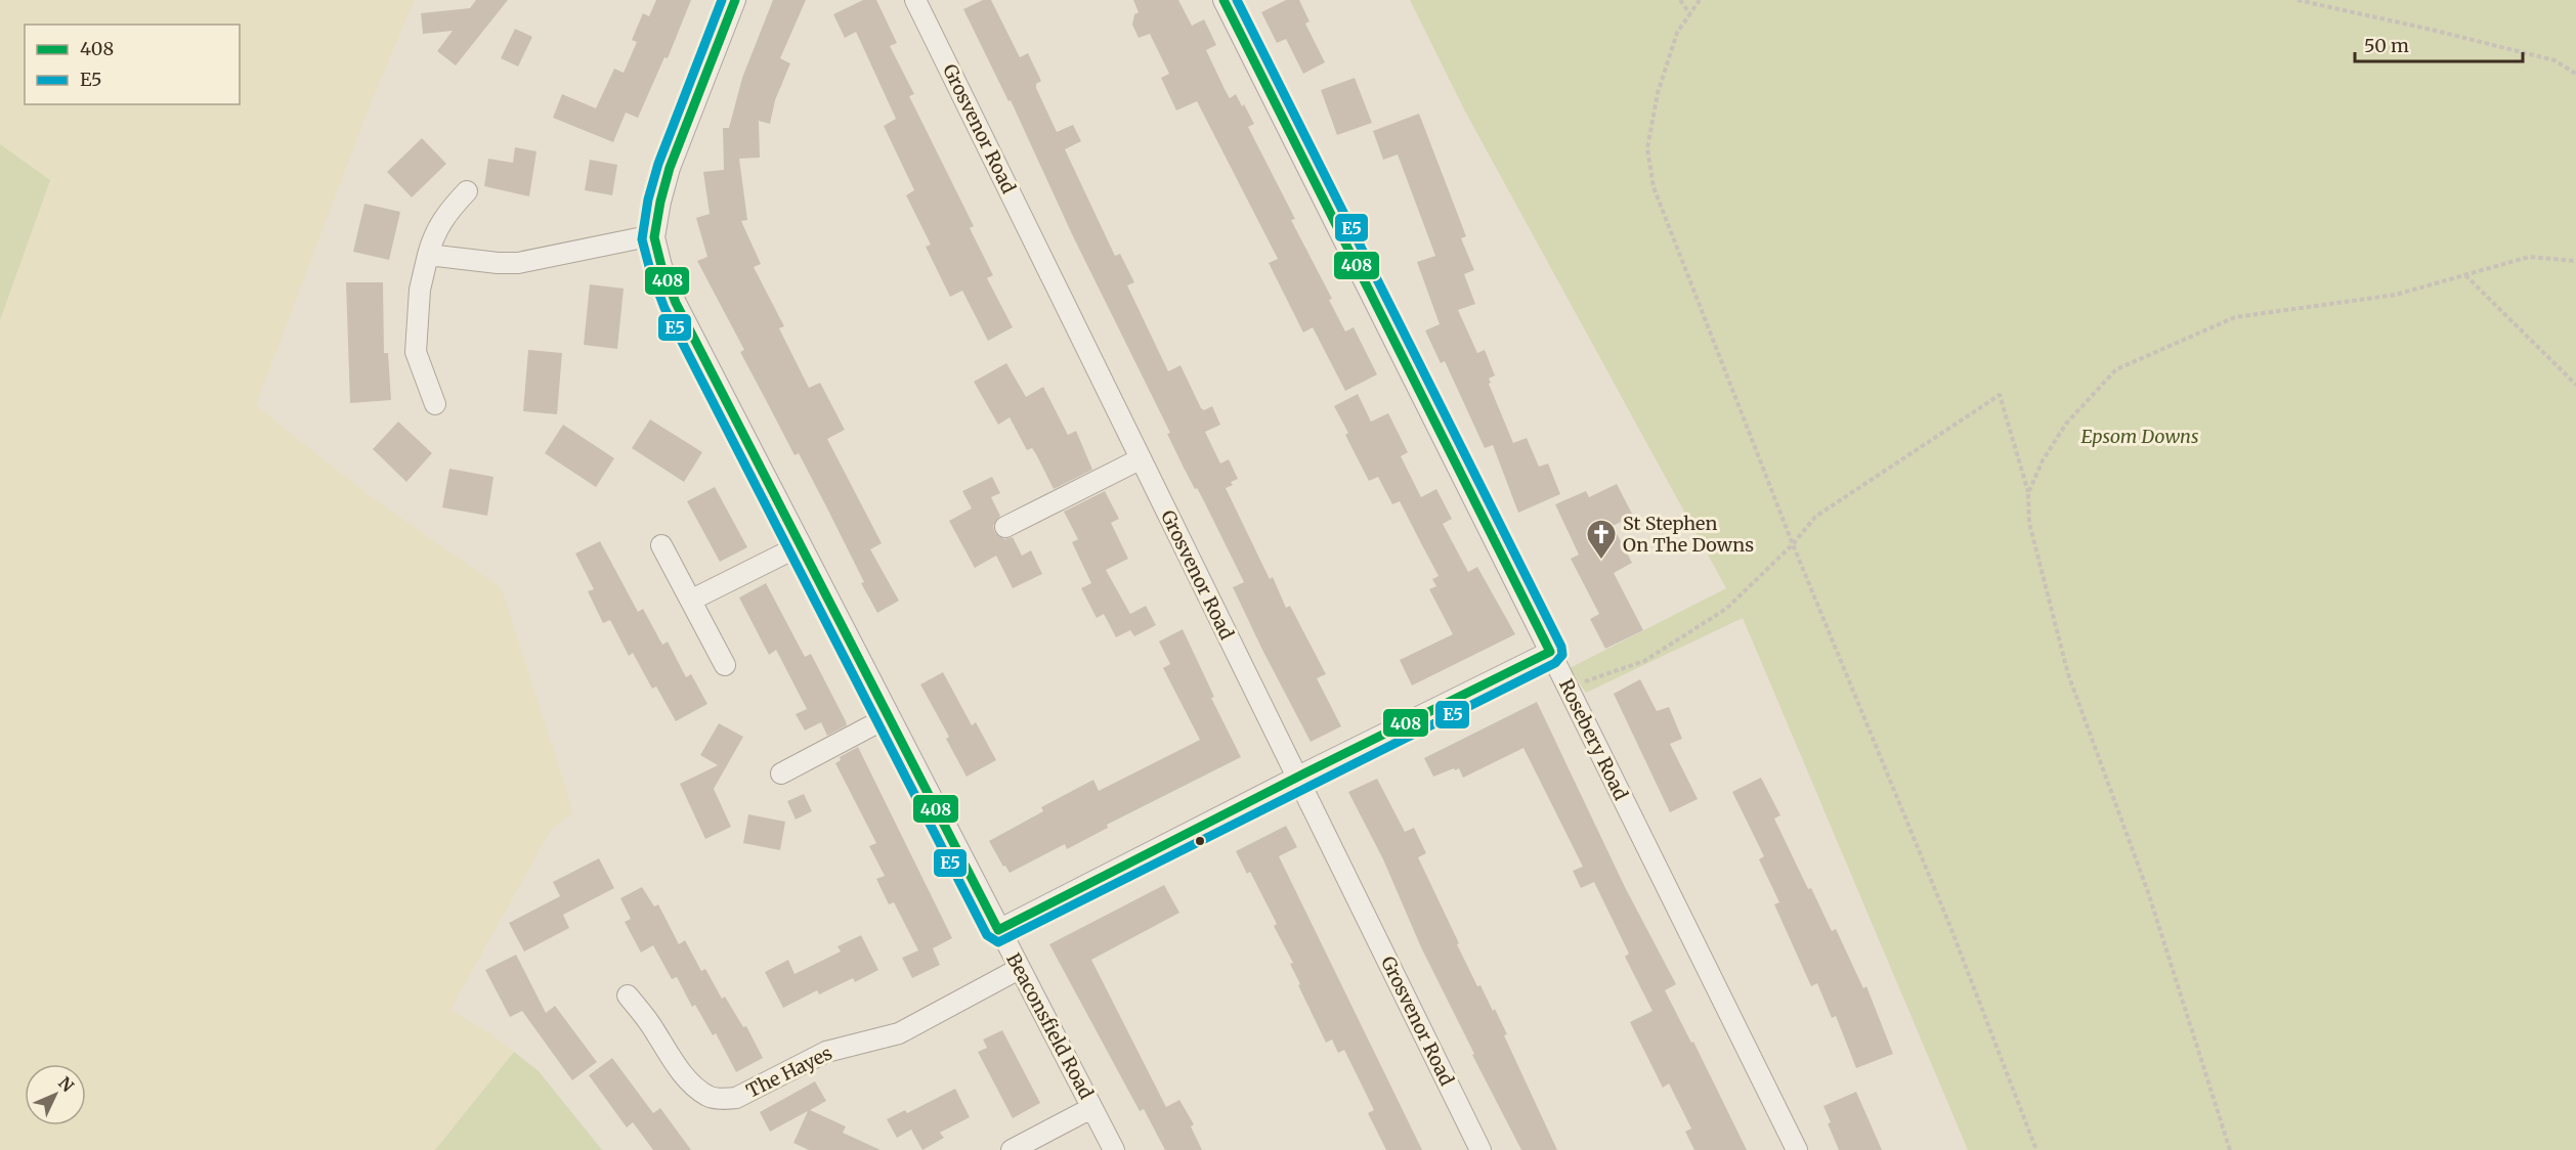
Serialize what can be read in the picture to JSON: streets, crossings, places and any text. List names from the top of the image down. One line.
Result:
{"streets":{"street":["Grosvenor Road","Rosebery Road","Beaconsfield Road","The Hayes"]},"crossings":[["Beaconsfield Road","The Hayes"]],"parks":["Epsom Downs"],"places":{"church":["St Stephen On The Downs"]},"lines":["transit line 408","transit line E5"],"legend":["408","E5"],"scale_bar":"50 m","north":"top right"}
